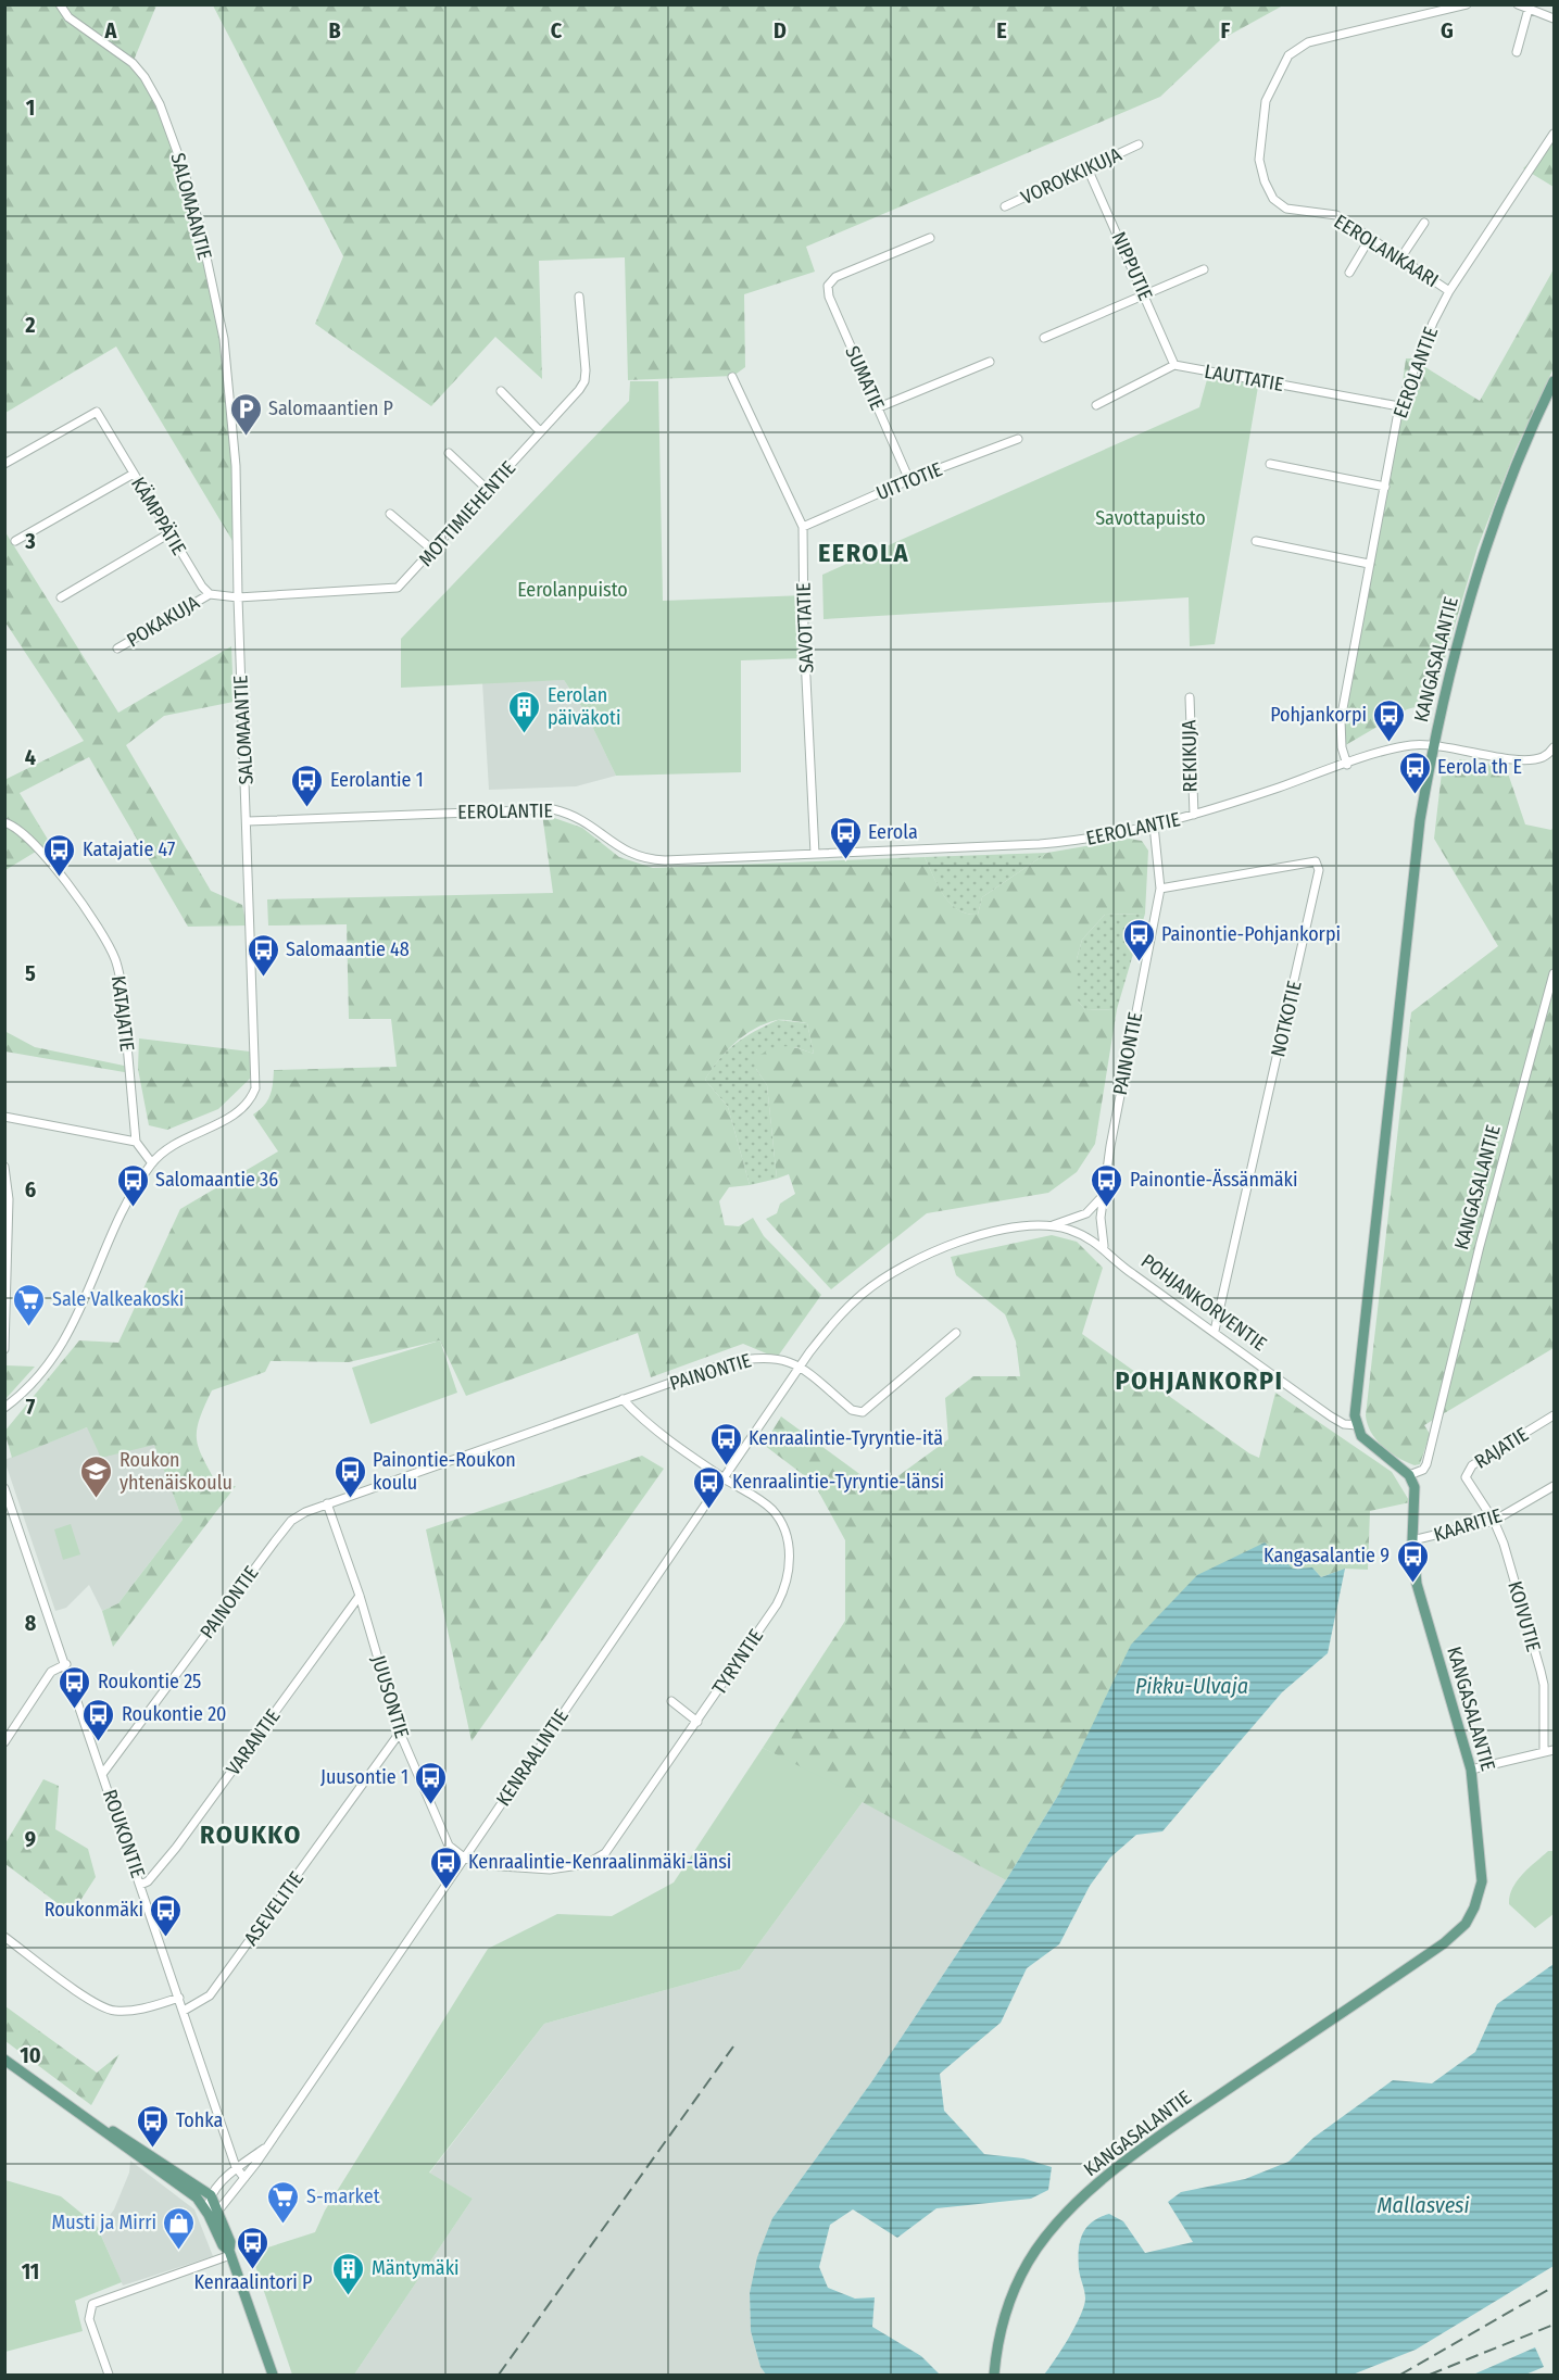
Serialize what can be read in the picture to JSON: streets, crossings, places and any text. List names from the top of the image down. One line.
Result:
{"streets":{"main road":["KANGASALANTIE","POHJANKORVENTIE"],"street":["VOROKKIKUJA","SALOMAANTIE","EEROLANKAARI","NIPPUTIE","EEROLANTIE","SUMATIE","LAUTTATIE","UITTOTIE","MOTTIMIEHENTIE","KÄMPPÄTIE","POKAKUJA","SAVOTTATIE","REKIKUJA","KATAJATIE","NOTKOTIE","PAINONTIE","RAJATIE","KAARITIE","KOIVUTIE","TYRYNTIE","JUUSONTIE","VARANTIE","KENRAALINTIE","ROUKONTIE","ASEVELITIE"]},"crossings":[["VOROKKIKUJA","NIPPUTIE"],["SALOMAANTIE","EEROLANTIE"],["SALOMAANTIE","MOTTIMIEHENTIE"],["EEROLANKAARI","EEROLANTIE"],["NIPPUTIE","LAUTTATIE"],["EEROLANTIE","LAUTTATIE"],["EEROLANTIE","SAVOTTATIE"],["EEROLANTIE","REKIKUJA"],["EEROLANTIE","PAINONTIE"],["SUMATIE","UITTOTIE"],["UITTOTIE","SAVOTTATIE"],["KÄMPPÄTIE","POKAKUJA"],["KANGASALANTIE","POHJANKORVENTIE"],["KANGASALANTIE","KAARITIE"],["NOTKOTIE","PAINONTIE"],["NOTKOTIE","POHJANKORVENTIE"],["PAINONTIE","POHJANKORVENTIE"],["PAINONTIE","TYRYNTIE"],["PAINONTIE","JUUSONTIE"],["PAINONTIE","KENRAALINTIE"],["PAINONTIE","ROUKONTIE"],["RAJATIE","KAARITIE"],["RAJATIE","KOIVUTIE"],["KAARITIE","KOIVUTIE"],["TYRYNTIE","JUUSONTIE"],["TYRYNTIE","KENRAALINTIE"],["JUUSONTIE","VARANTIE"],["JUUSONTIE","KENRAALINTIE"],["JUUSONTIE","ASEVELITIE"],["VARANTIE","ROUKONTIE"],["KENRAALINTIE","ROUKONTIE"],["ROUKONTIE","ASEVELITIE"]],"districts":["EEROLA","POHJANKORPI","ROUKKO"],"water":["Pikku-Ulvaja","Mallasvesi"],"parks":["Savottapuisto","Eerolanpuisto"],"places":{"parking":["Salomaantien P"],"building":["Eerolan päiväkoti","Mäntymäki"],"bus stop":["Pohjankorpi","Eerola th E","Eerolantie 1","Eerola","Katajatie 47","Painontie-Pohjankorpi","Salomaantie 48","Salomaantie 36","Painontie-Ässänmäki","Kenraalintie-Tyryntie-itä","Painontie-Roukon koulu","Kenraalintie-Tyryntie-länsi","Kangasalantie 9","Roukontie 25","Roukontie 20","Juusontie 1","Kenraalintie-Kenraalinmäki-länsi","Roukonmäki","Tohka","Kenraalintori P"],"supermarket":["Sale Valkeakoski","S-market"],"school or university":["Roukon yhtenäiskoulu"],"shop":["Musti ja Mirri"]},"grid":{"columns":["A","B","C","D","E","F","G"],"rows":["1","2","3","4","5","6","7","8","9","10","11"]}}
